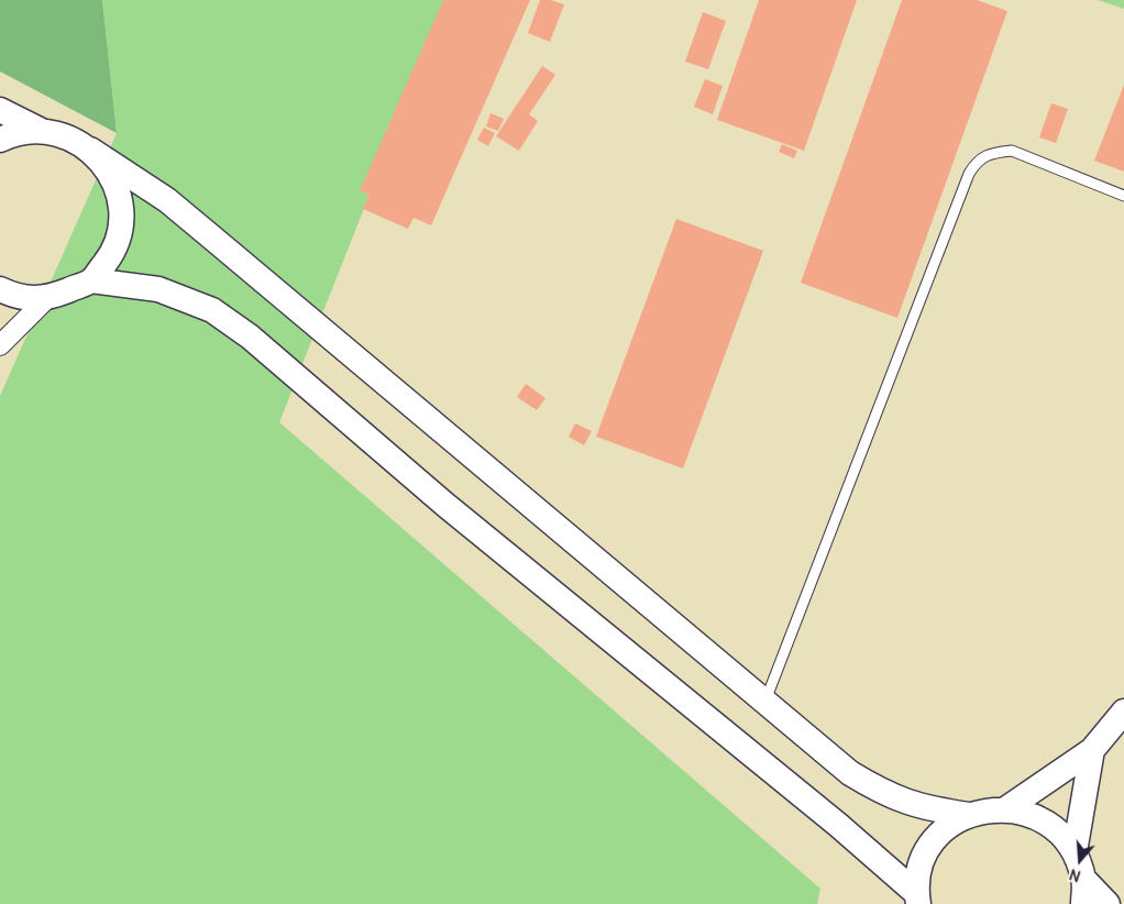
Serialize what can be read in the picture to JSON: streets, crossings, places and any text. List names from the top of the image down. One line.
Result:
{"north":"bottom"}
